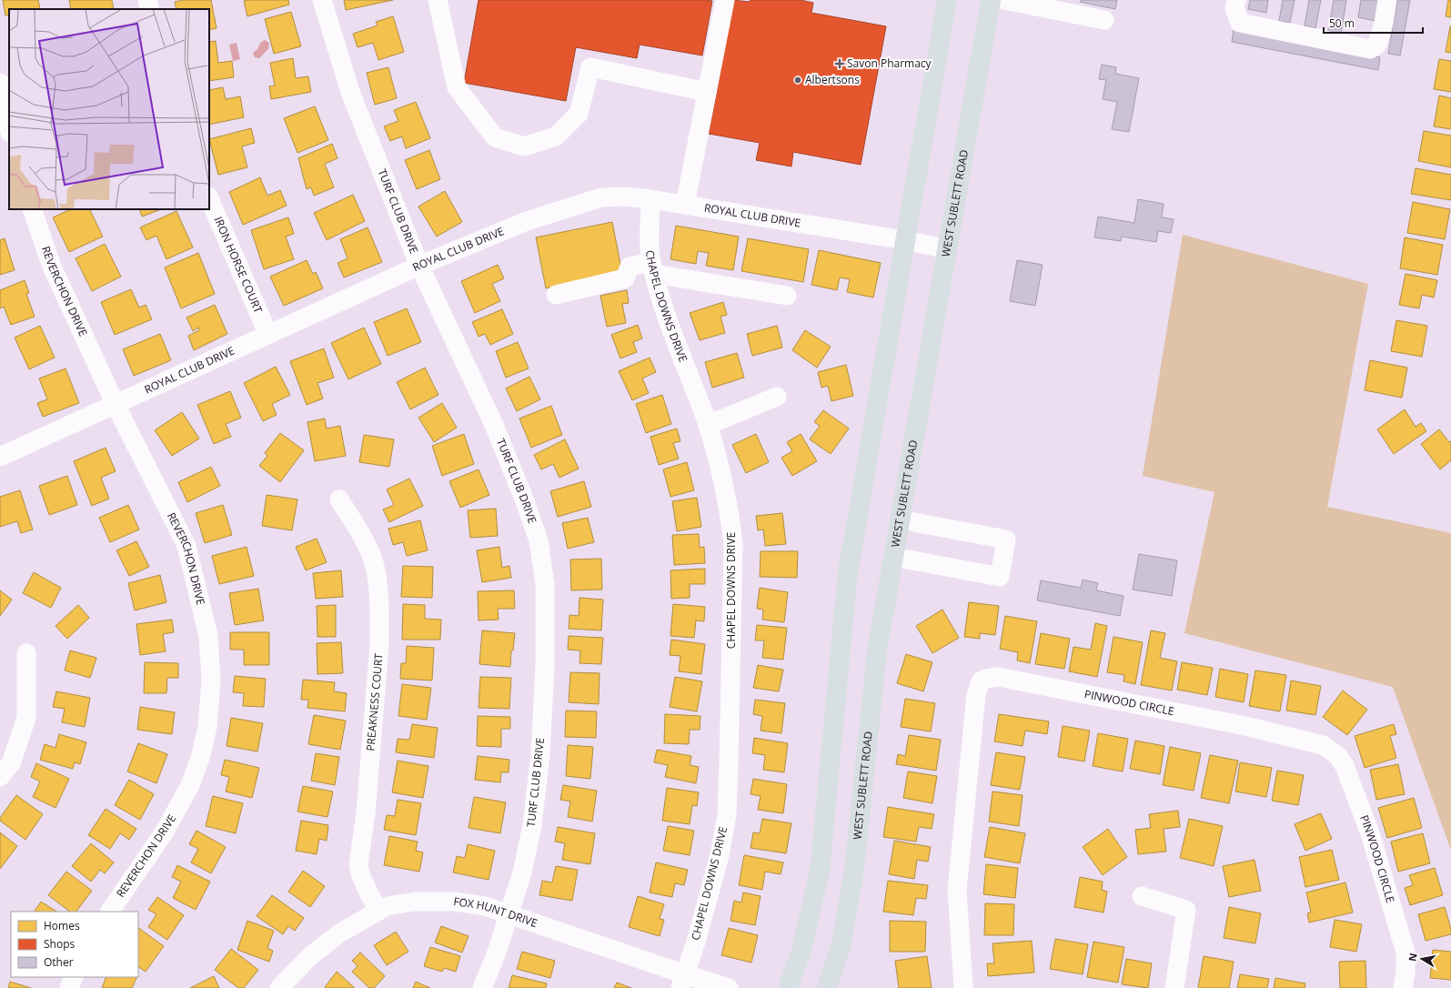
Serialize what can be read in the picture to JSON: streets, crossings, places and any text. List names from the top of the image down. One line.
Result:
{"streets":{"main road":["WEST SUBLETT ROAD"],"street":["TURF CLUB DRIVE","ROYAL CLUB DRIVE","IRON HORSE COURT","REVERCHON DRIVE","CHAPEL DOWNS DRIVE","PREAKNESS COURT","PINWOOD CIRCLE","FOX HUNT DRIVE"]},"crossings":[["WEST SUBLETT ROAD","ROYAL CLUB DRIVE"],["TURF CLUB DRIVE","ROYAL CLUB DRIVE"],["TURF CLUB DRIVE","FOX HUNT DRIVE"],["ROYAL CLUB DRIVE","IRON HORSE COURT"],["ROYAL CLUB DRIVE","REVERCHON DRIVE"],["ROYAL CLUB DRIVE","CHAPEL DOWNS DRIVE"],["CHAPEL DOWNS DRIVE","FOX HUNT DRIVE"],["PREAKNESS COURT","FOX HUNT DRIVE"]],"places":{"health":["Savon Pharmacy"],"other":["Albertsons"]},"legend":["Homes","Shops","Other"],"scale_bar":"50 m","north":"left"}
